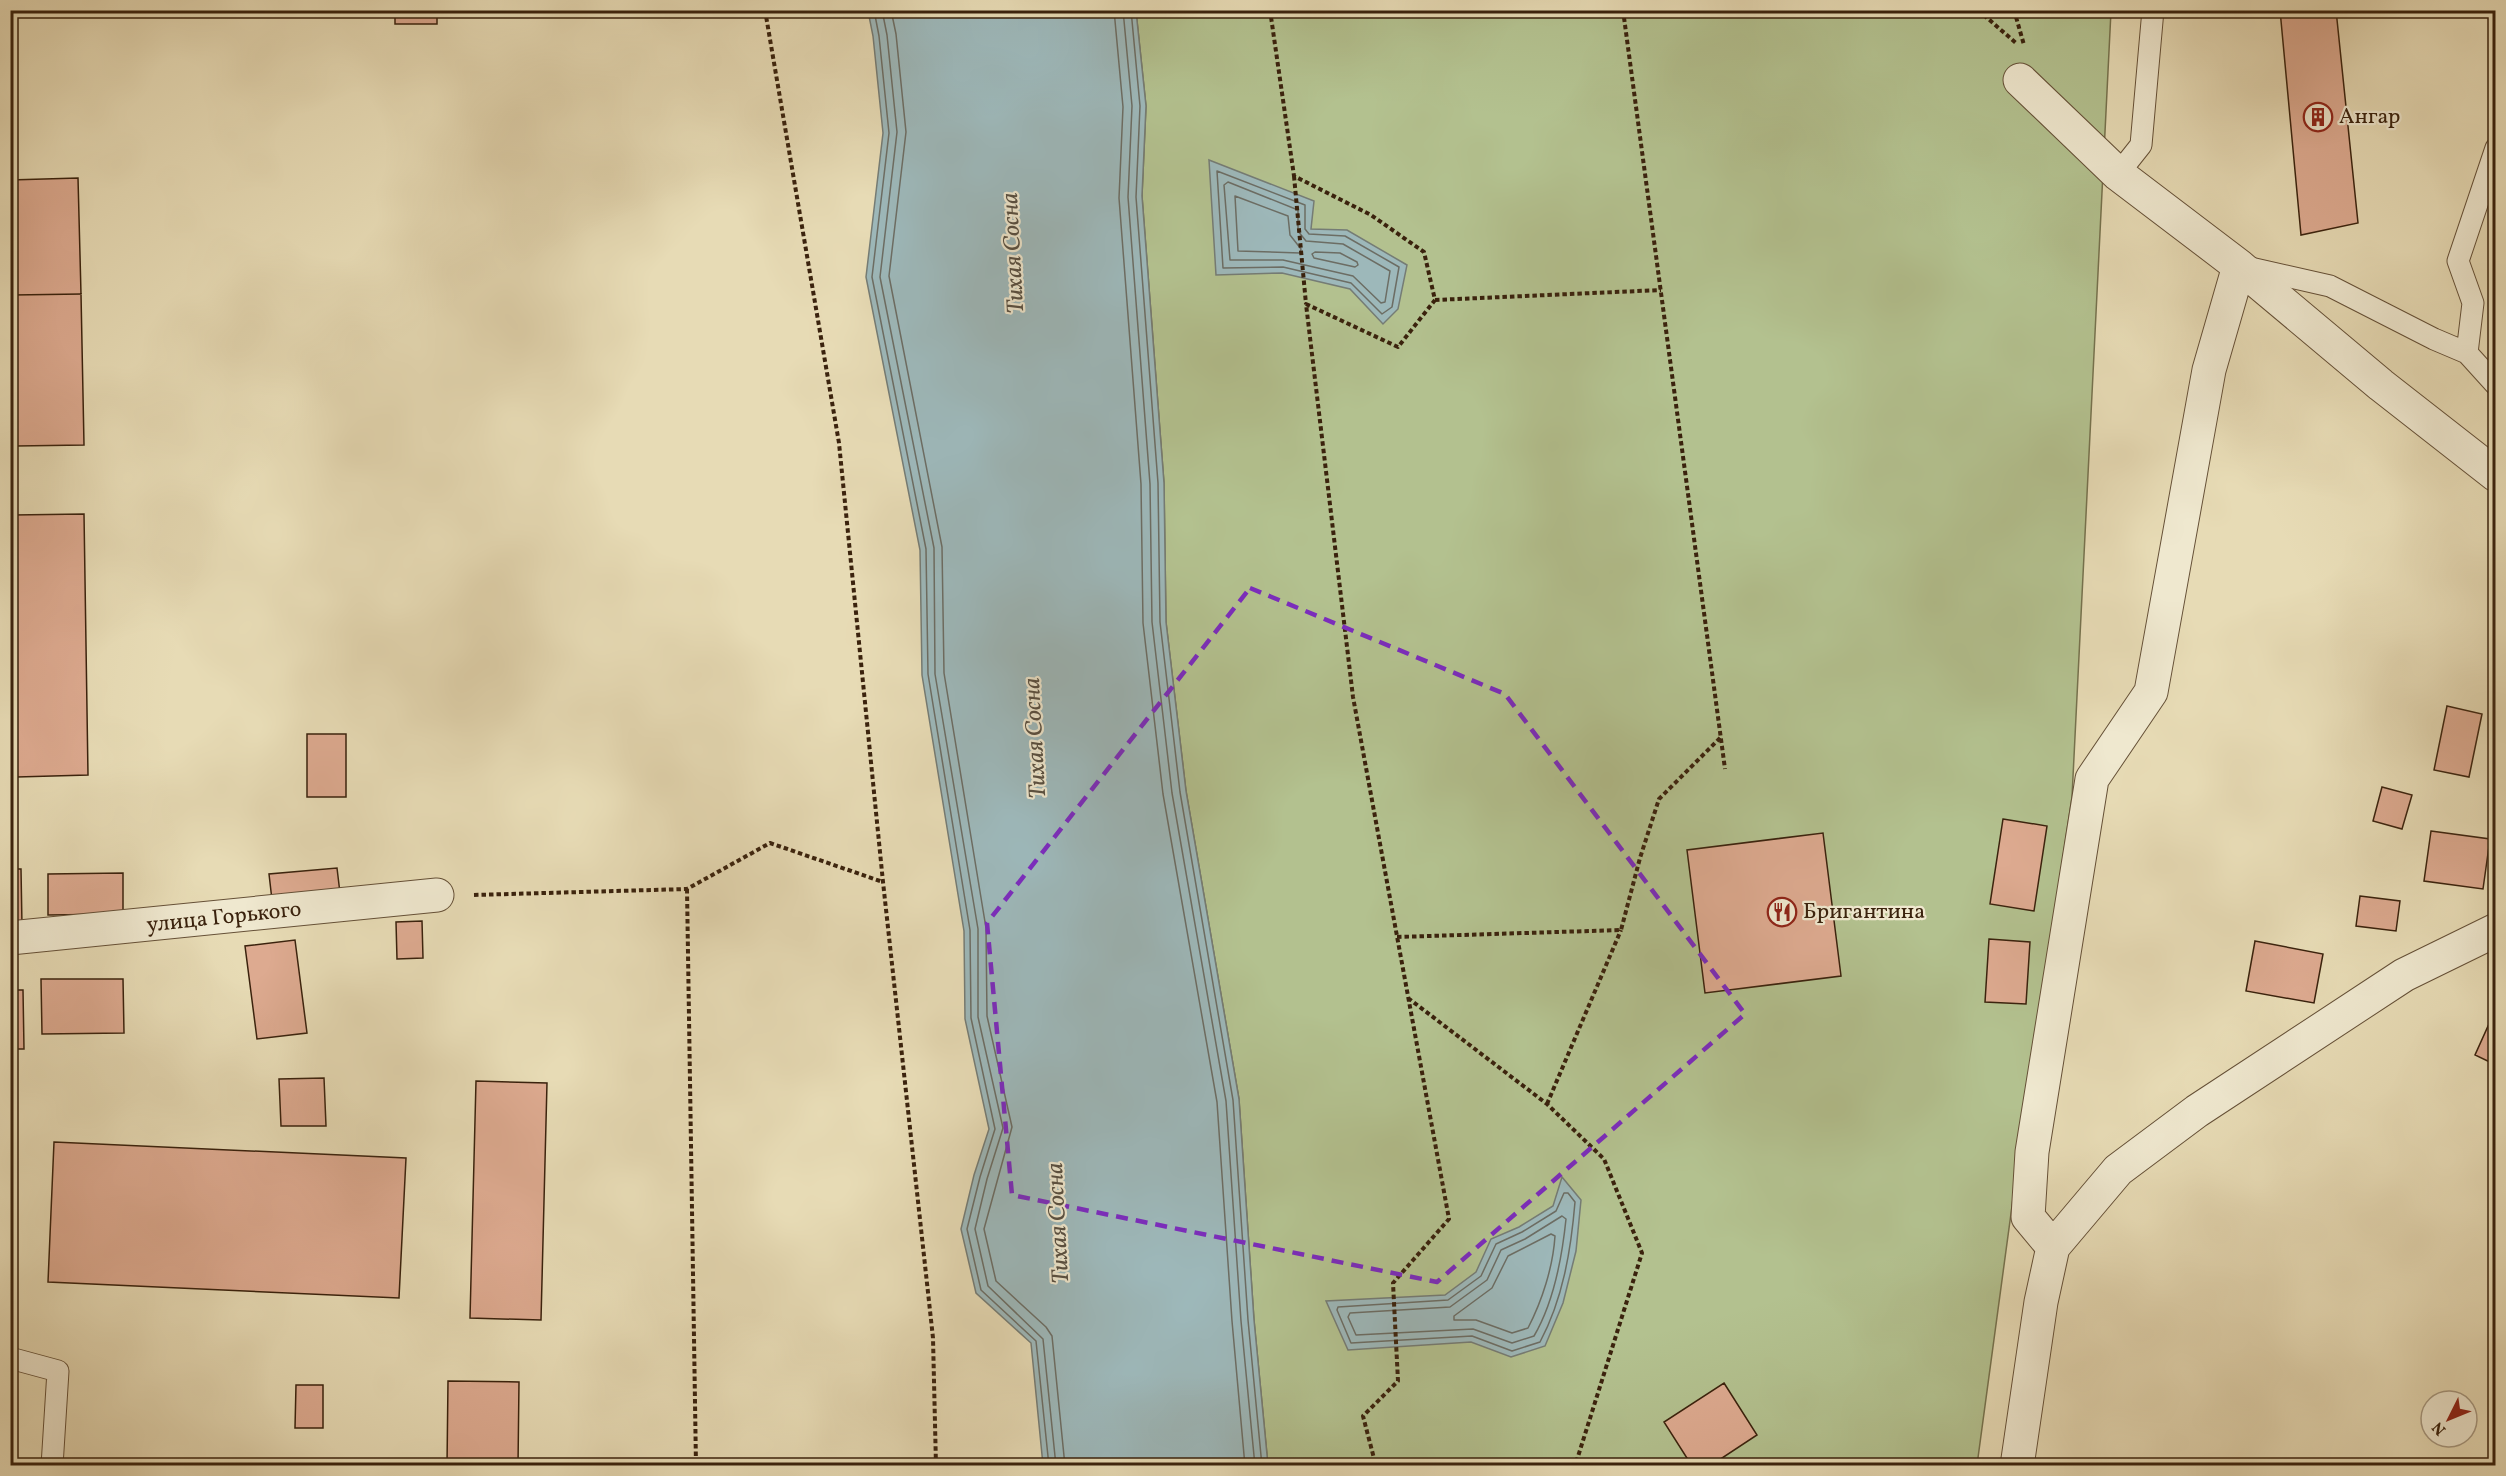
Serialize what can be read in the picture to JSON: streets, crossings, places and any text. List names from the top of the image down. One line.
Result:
{"streets":{"street":["улица Горького"]},"water":["Тихая Сосна"],"places":{"building":["Ангар"],"restaurant":["Бригантина"]},"north":"bottom left"}
